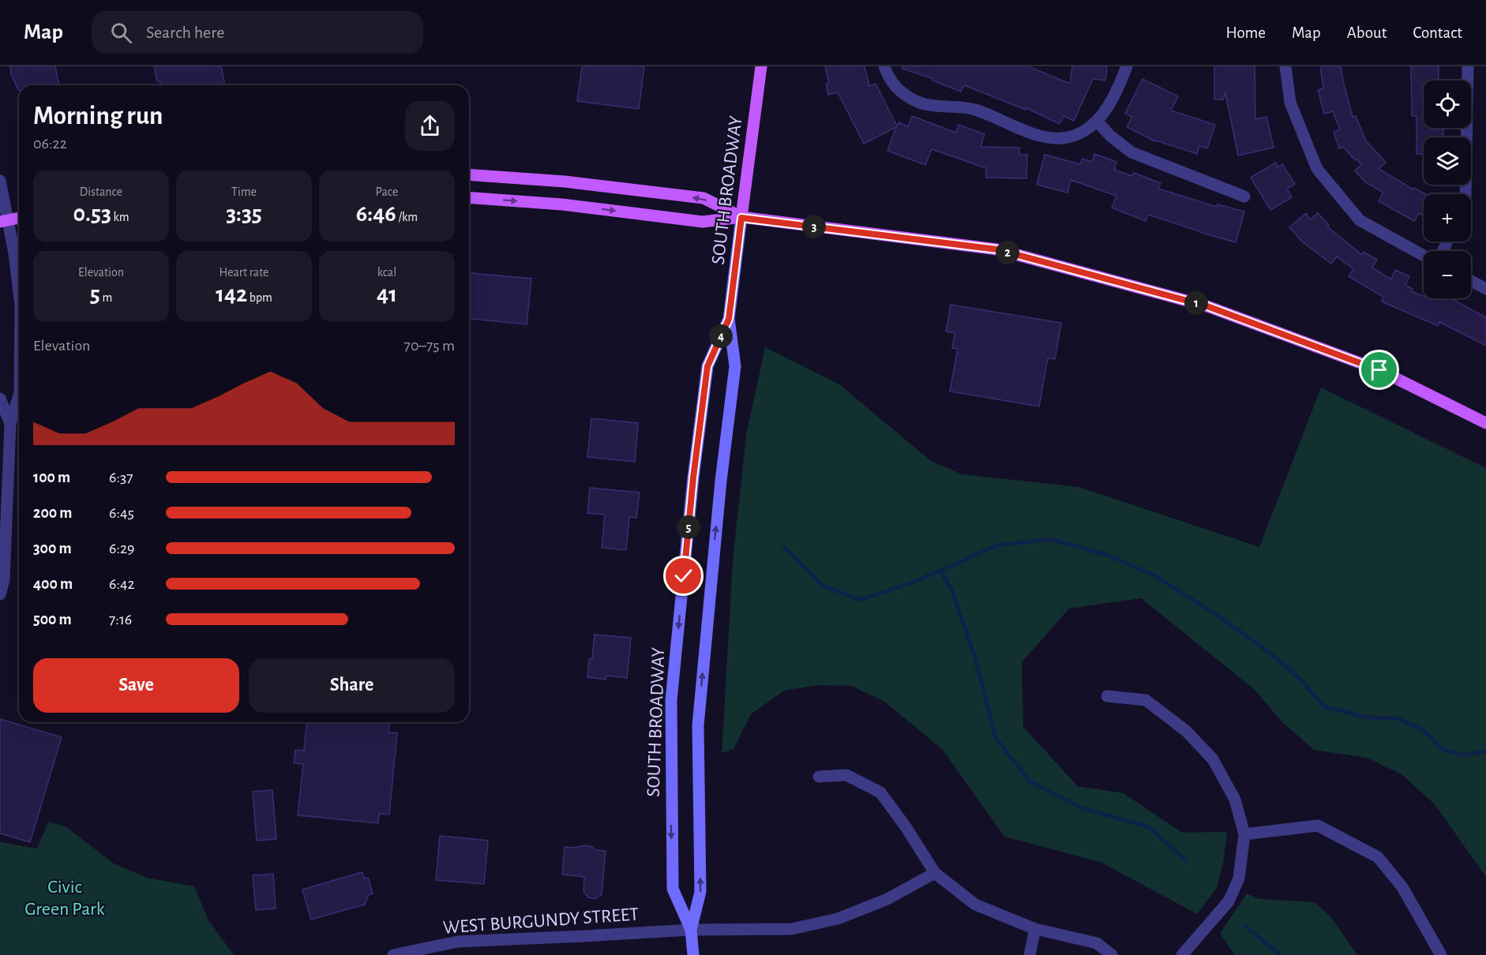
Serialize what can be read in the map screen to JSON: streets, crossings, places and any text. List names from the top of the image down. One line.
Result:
{"streets":{"main road":["SOUTH BROADWAY"],"street":["WEST BURGUNDY STREET"]},"crossings":[["SOUTH BROADWAY","WEST BURGUNDY STREET"]],"parks":["Civic Green Park"],"page":{"header":"Map","search":"Search here","nav":["Home","Map","About","Contact"],"map_buttons":["+","−"],"heading":["Morning run","06:22"],"stats":[["Distance","0.53 km"],["Time","3:35"],["Pace","6:46 /km"],["Elevation","5 m"],["Heart rate","142 bpm"],["kcal","41"]],"pins":["3","2","1","4","5"],"chart":["Elevation","70–75 m"],"list":[{"name":"100 m","note":"6:37"},{"name":"200 m","note":"6:45"},{"name":"300 m","note":"6:29"},{"name":"400 m","note":"6:42"},{"name":"500 m","note":"7:16"}],"buttons":["Save","Share"]}}
